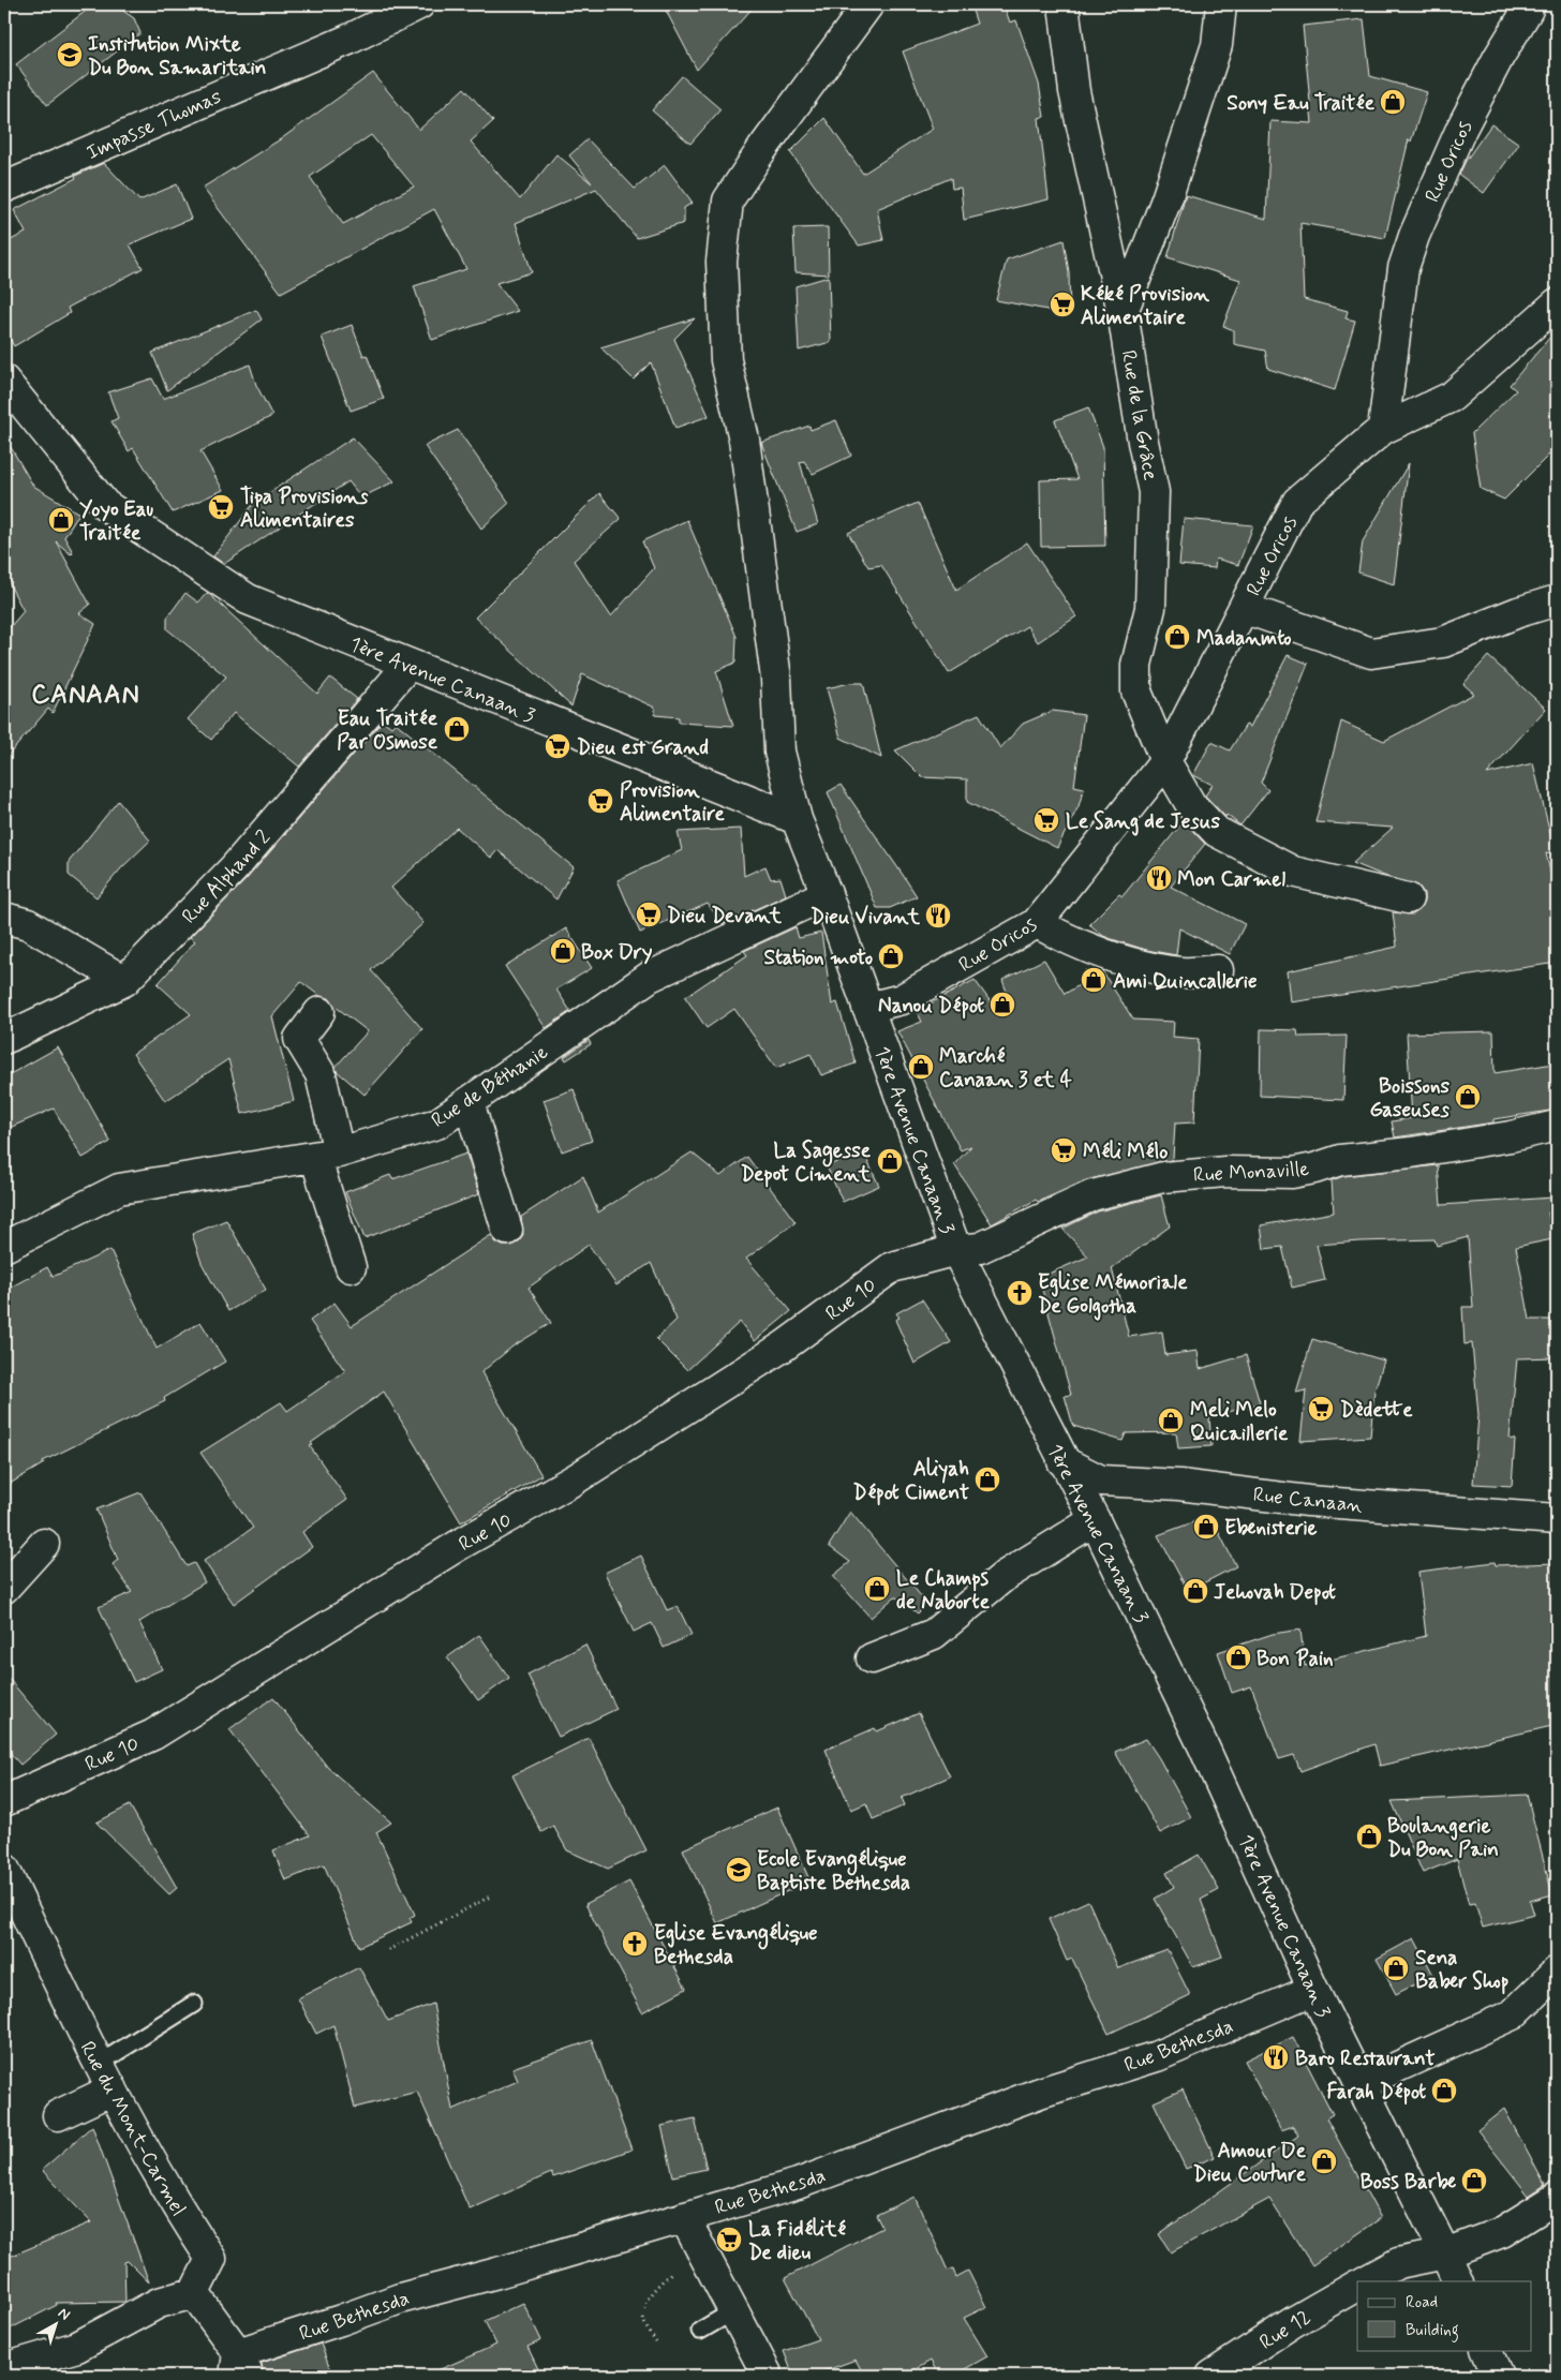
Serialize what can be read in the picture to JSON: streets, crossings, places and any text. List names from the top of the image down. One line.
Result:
{"streets":{"street":["Impasse Thomas","Rue Oricos","Rue de la Grâce","1ère Avenue Canaan 3","Rue Alphand 2","Rue de Béthanie","Rue Monaville","Rue 10","Rue Canaan","Rue Bethesda","Rue du Mont-Carmel","Rue 12"]},"crossings":[["Rue Oricos","Rue de la Grâce"],["Rue Oricos","1ère Avenue Canaan 3"],["1ère Avenue Canaan 3","Rue Alphand 2"],["1ère Avenue Canaan 3","Rue de Béthanie"],["1ère Avenue Canaan 3","Rue Monaville"],["1ère Avenue Canaan 3","Rue 10"],["1ère Avenue Canaan 3","Rue Canaan"],["1ère Avenue Canaan 3","Rue Bethesda"],["Rue Monaville","Rue 10"]],"districts":["CANAAN"],"places":{"school or university":["Institution Mixte Du Bon Samaritain","Ecole Evangélique Baptiste Bethesda"],"shop":["Sony Eau Traitée","Yoyo Eau Traitée","Madanmto","Eau Traitée Par Osmose","Box Dry","Station moto","Ami Quincallerie","Nanou Dépot","Marché Canaan 3 et 4","Boissons Gaseuses","La Sagesse Depot Ciment","Meli Melo Quicaillerie","Aliyah Dépot Ciment","Ebenisterie","Le Champs de Naborte","Jehovah Depot","Bon Pain","Boulangerie Du Bon Pain","Sena Baber Shop","Farah Dépot","Amour De Dieu Couture","Boss Barbe"],"supermarket":["Kéké Provision Alimentaire","Tipa Provisions Alimentaires","Dieu est Grand","Provision Alimentaire","Le Sang de Jesus","Dieu Devant","Méli Mélo","Dèdette","La Fidélité De dieu"],"restaurant":["Mon Carmel","Dieu Vivant","Baro Restaurant"],"church":["Eglise Mémoriale De Golgotha","Eglise Evangélique Bethesda"]},"legend":["Road","Building"],"north":"top right"}
